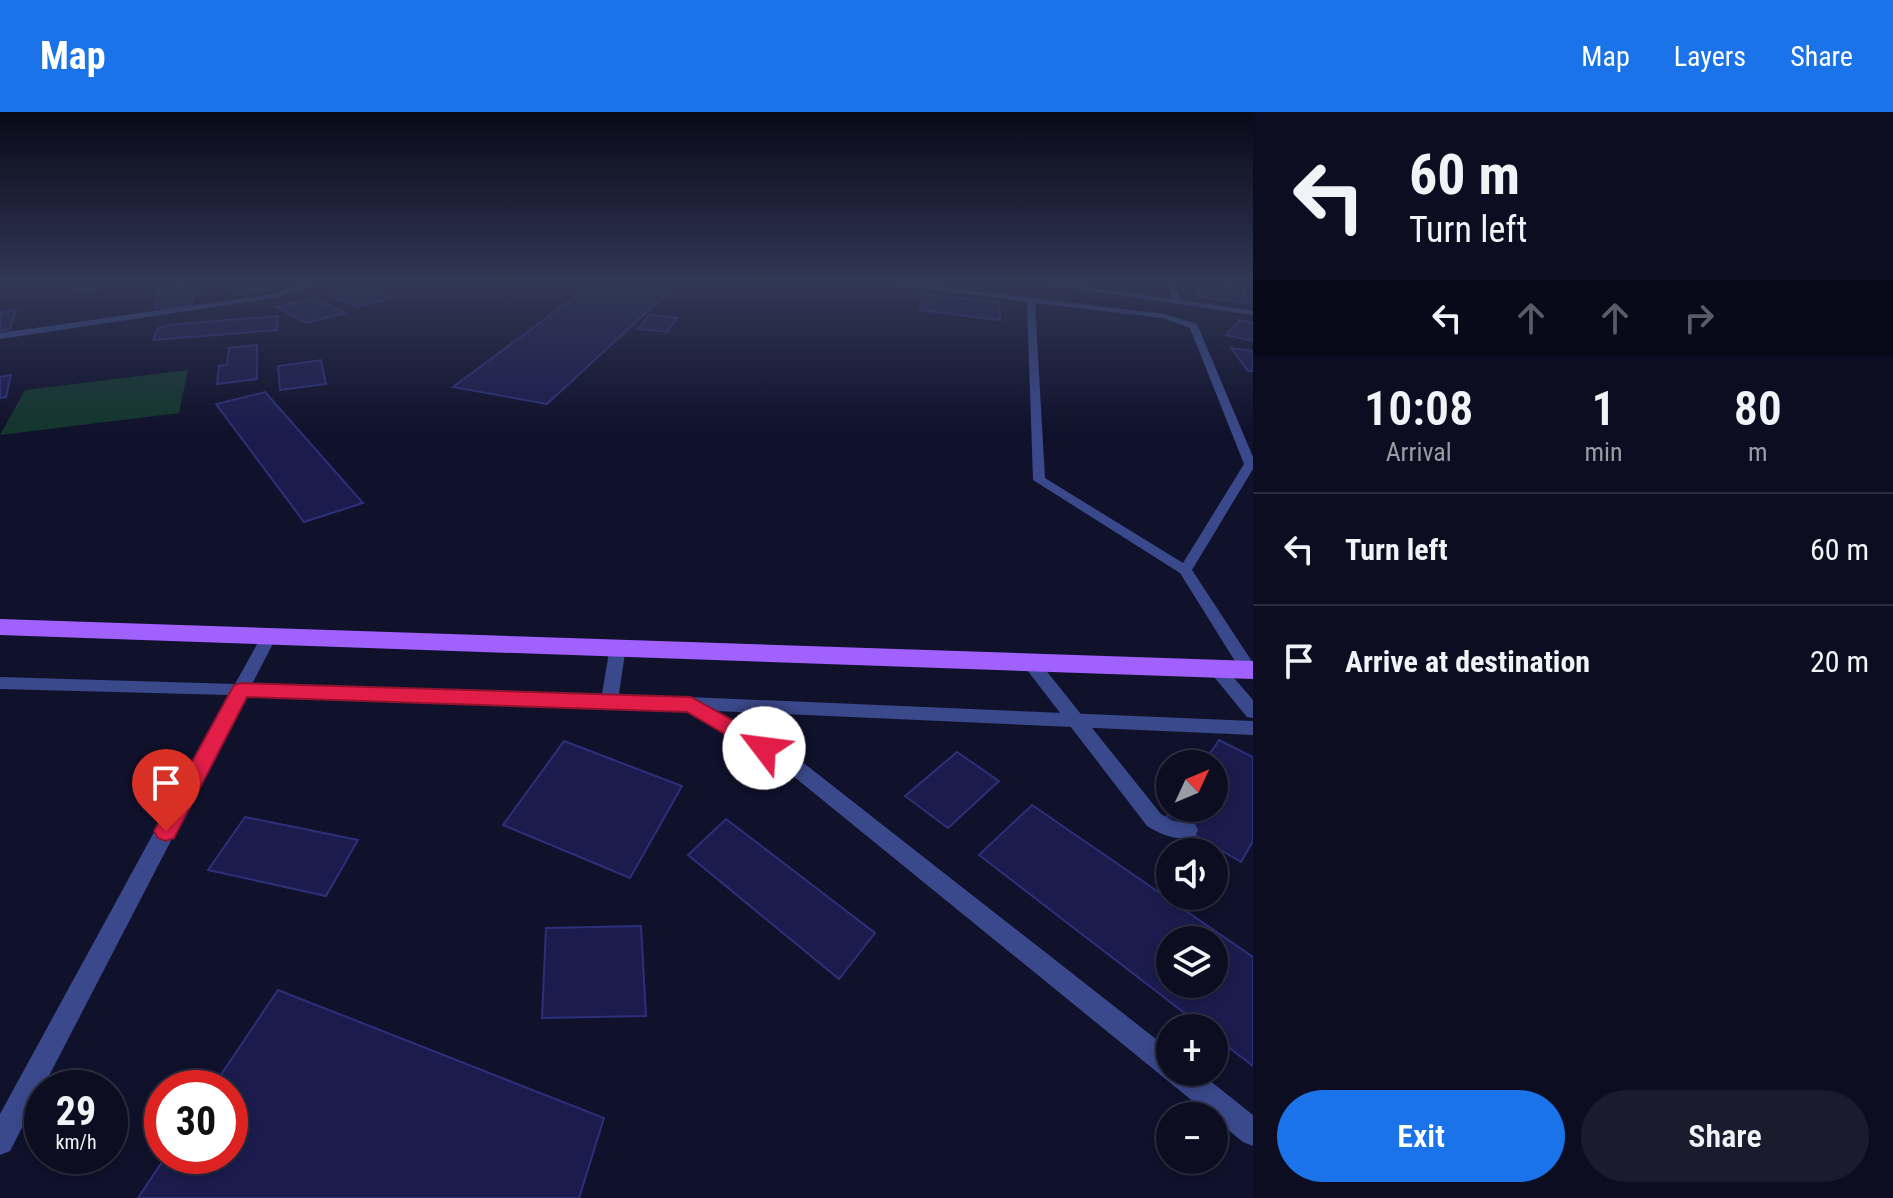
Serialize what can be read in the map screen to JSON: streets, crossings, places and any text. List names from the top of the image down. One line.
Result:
{"north":"top right","page":{"header":"Map","nav":["Map","Layers","Share"],"turn":["60 m","Turn left"],"eta":["10:08","Arrival","1","min","80","m"],"list":[{"name":"Turn left","value":"60 m"},{"name":"Arrive at destination","value":"20 m"}],"map_buttons":["+","−"],"speed":"29 km/h","limit":"30","buttons":["Exit","Share"]}}
